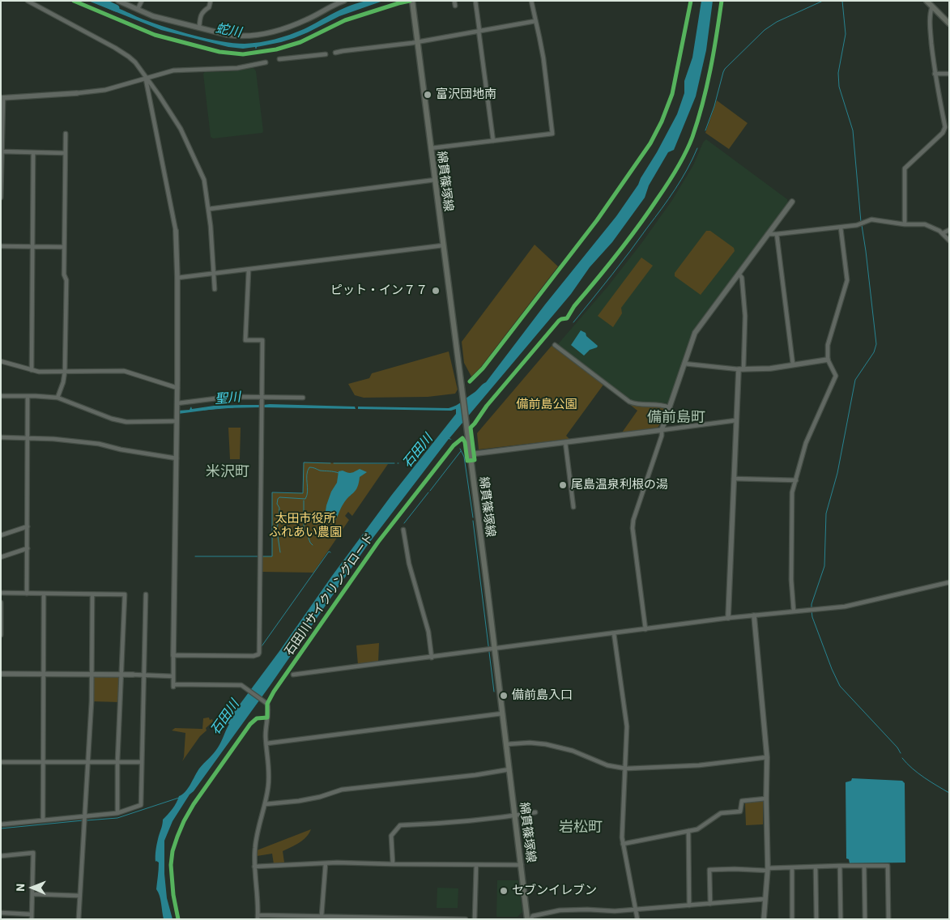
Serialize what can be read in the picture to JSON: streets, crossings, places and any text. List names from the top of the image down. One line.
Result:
{"streets":{"main road":["綿貫篠塚線"],"cycle path":["石田川サイクリングロード"]},"districts":["備前島町","米沢町","岩松町"],"water":["蛇川","聖川","石田川"],"parks":["備前島公園","太田市役所 ふれあい農園"],"places":["富沢団地南","ピット・イン７７","尾島温泉利根の湯","備前島入口","セブンイレブン"],"north":"left"}
